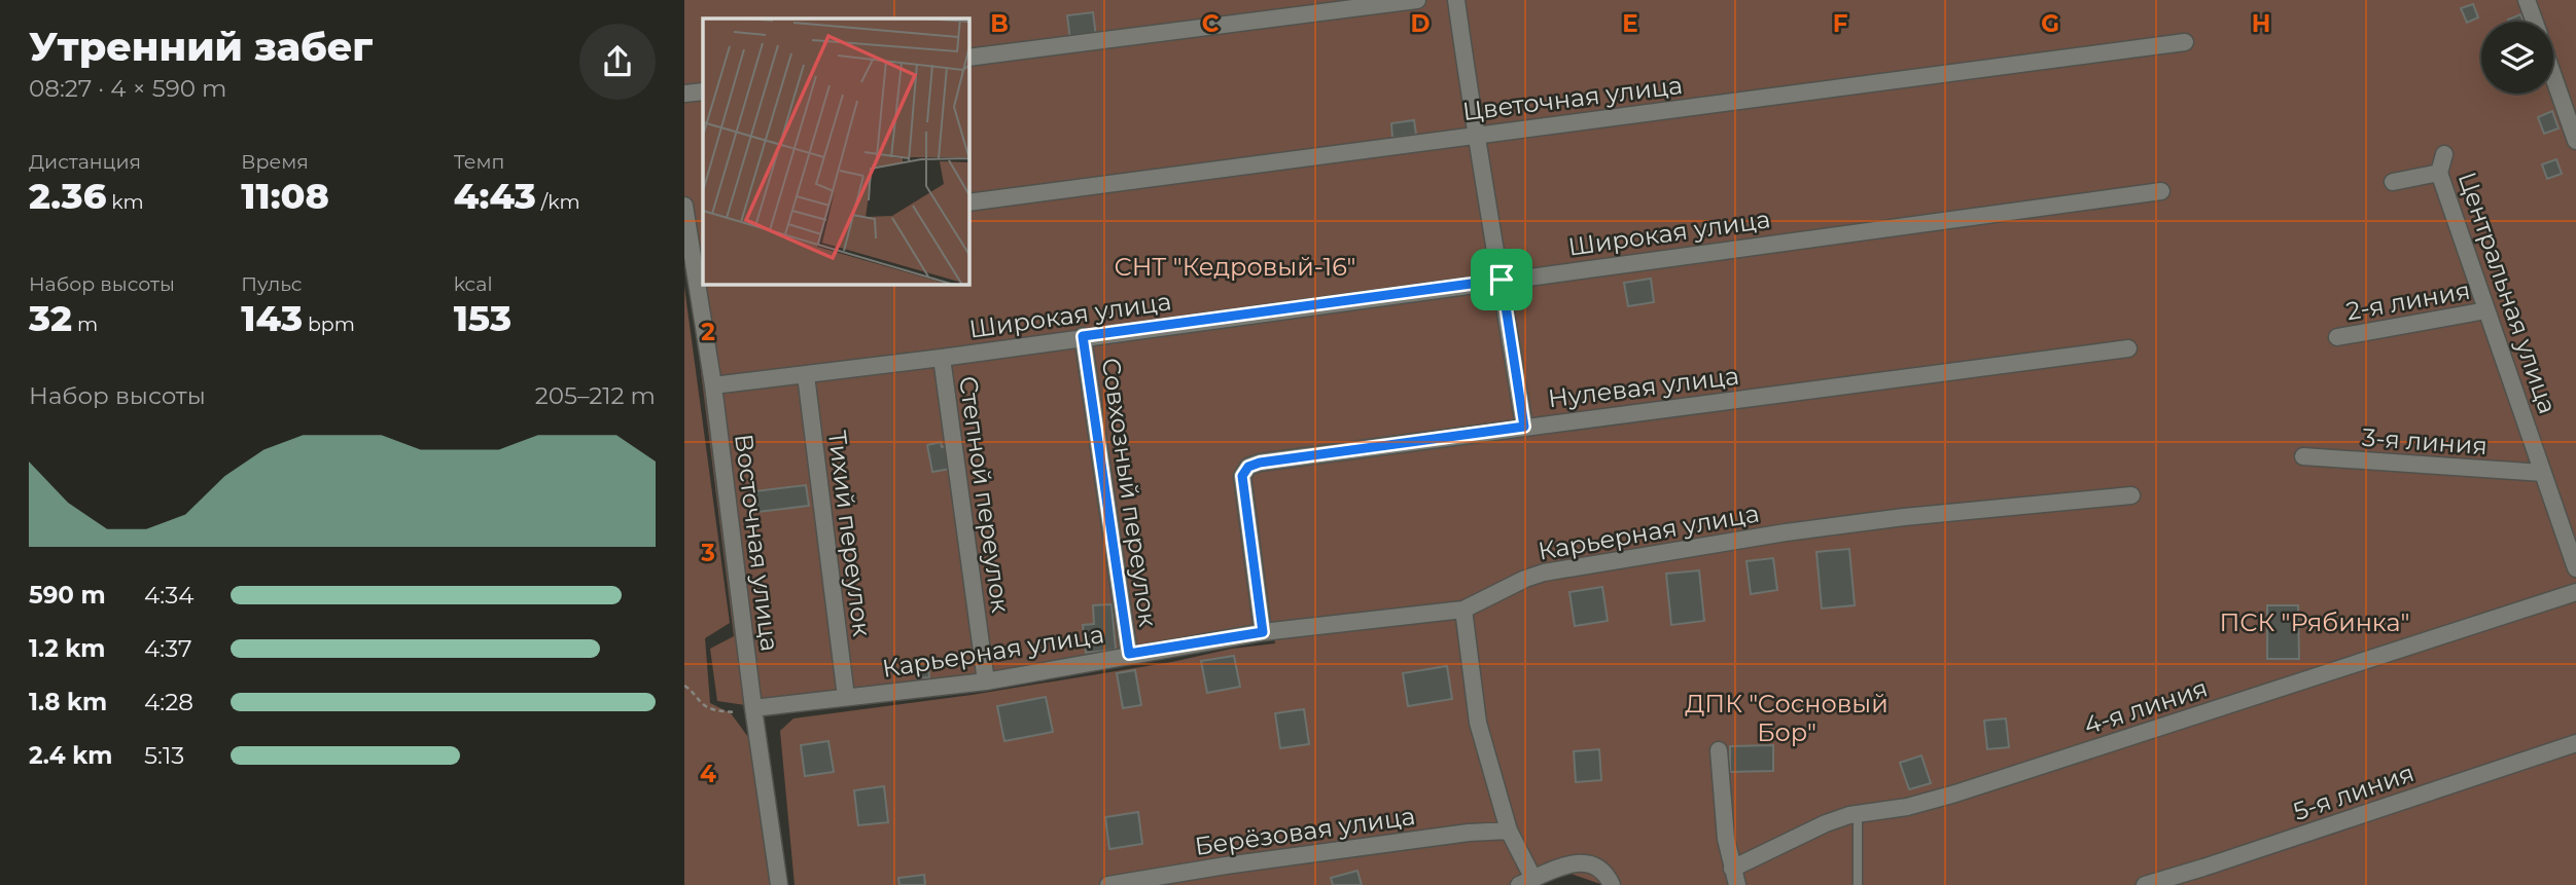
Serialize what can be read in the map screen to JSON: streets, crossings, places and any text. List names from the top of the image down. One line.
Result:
{"streets":{"street":["Цветочная улица","Широкая улица","Центральная улица","2-я линия","Нулевая улица","3-я линия","Совхозный переулок","Степной переулок","Карьерная улица","Тихий переулок","Восточная улица","4-я линия","5-я линия","Берёзовая улица"]},"crossings":[["Широкая улица","Совхозный переулок"],["Широкая улица","Степной переулок"],["Широкая улица","Тихий переулок"],["Широкая улица","Восточная улица"],["Центральная улица","2-я линия"],["Центральная улица","3-я линия"],["Нулевая улица","Карьерная улица"],["Совхозный переулок","Карьерная улица"],["Степной переулок","Карьерная улица"],["Карьерная улица","Тихий переулок"],["Карьерная улица","Восточная улица"]],"parks":["СНТ \"Кедровый-16\"","ПСК \"Рябинка\"","ДПК \"Сосновый Бор\""],"page":{"heading":["Утренний забег","08:27 · 4 × 590 m"],"stats":[["Дистанция","2.36 km"],["Время","11:08"],["Темп","4:43 /km"],["Набор высоты","32 m"],["Пульс","143 bpm"],["kcal","153"]],"chart":["Набор высоты","205–212 m"],"list":[{"name":"590 m","note":"4:34"},{"name":"1.2 km","note":"4:37"},{"name":"1.8 km","note":"4:28"},{"name":"2.4 km","note":"5:13"}]},"grid":{"columns":["B","C","D","E","F","G","H"],"rows":["2","3","4"]}}
